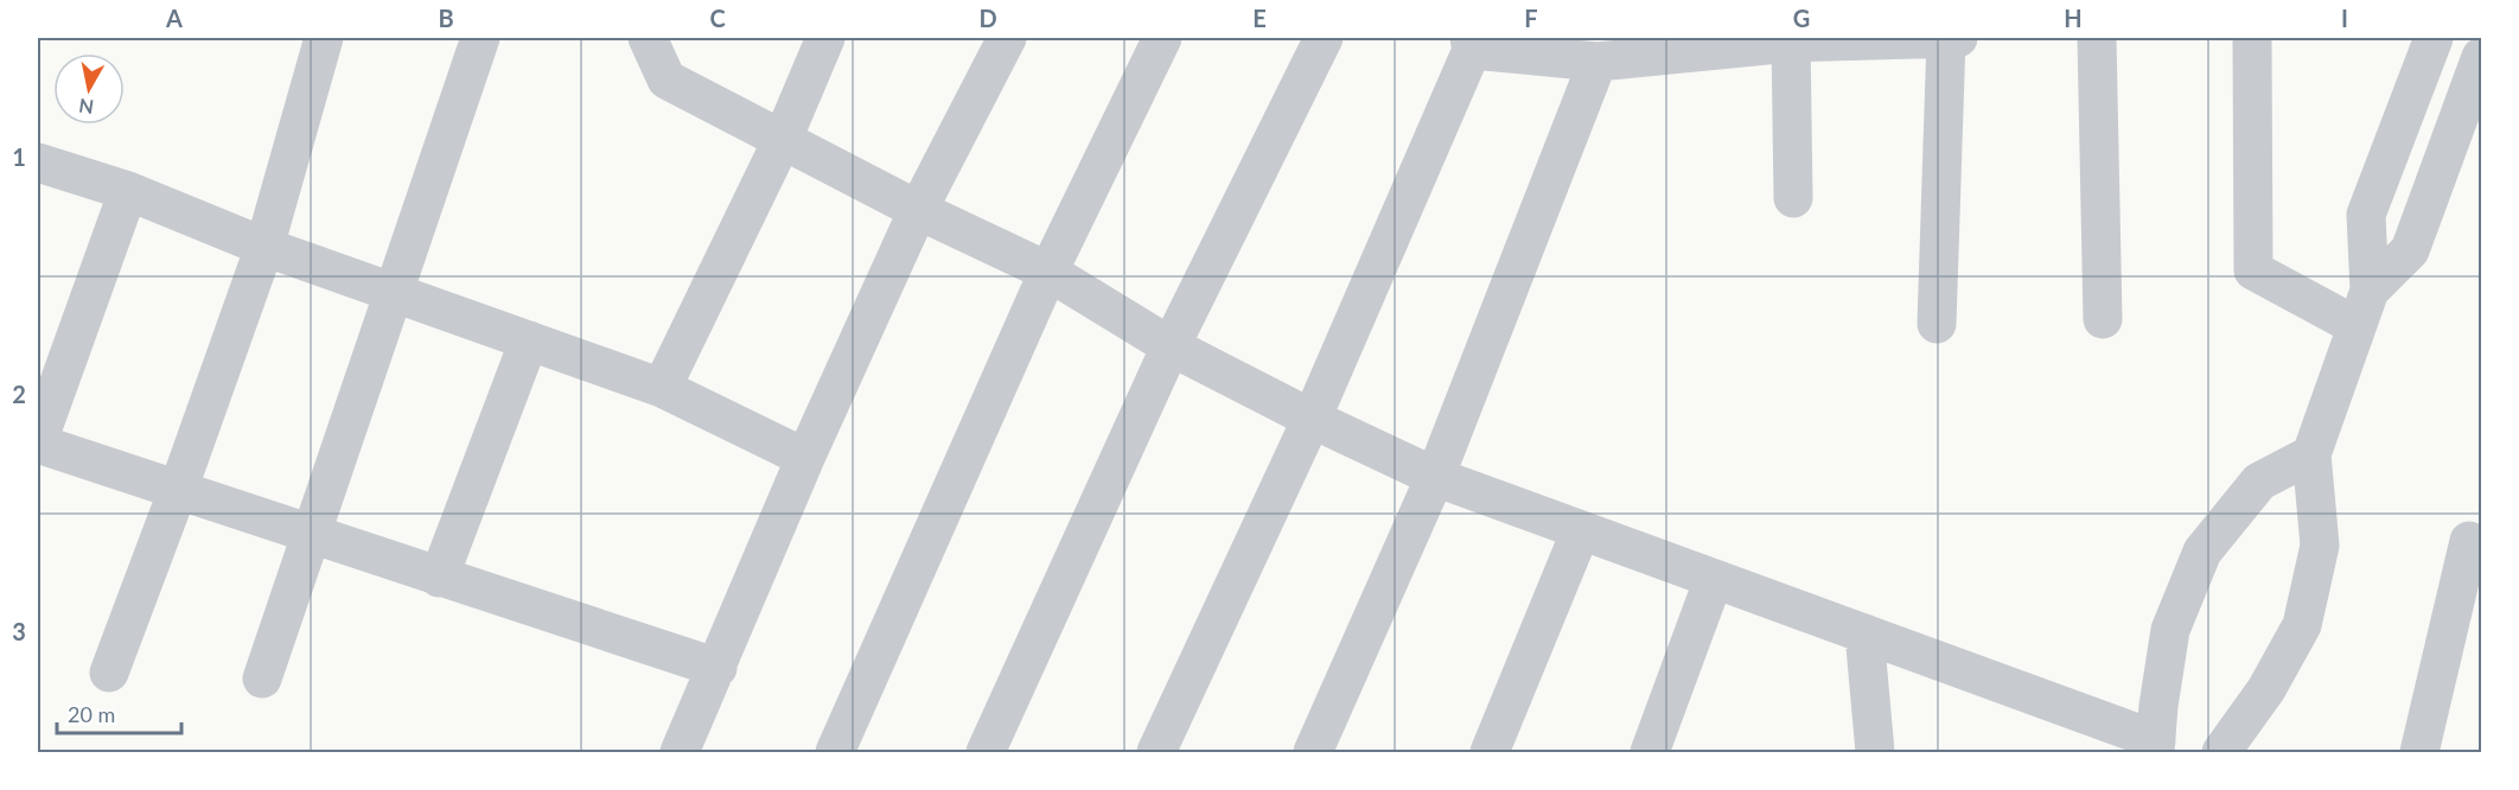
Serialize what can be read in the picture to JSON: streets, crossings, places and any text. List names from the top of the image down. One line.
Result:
{"scale_bar":"20 m","north":"bottom","grid":{"columns":["A","B","C","D","E","F","G","H","I"],"rows":["1","2","3"]}}
